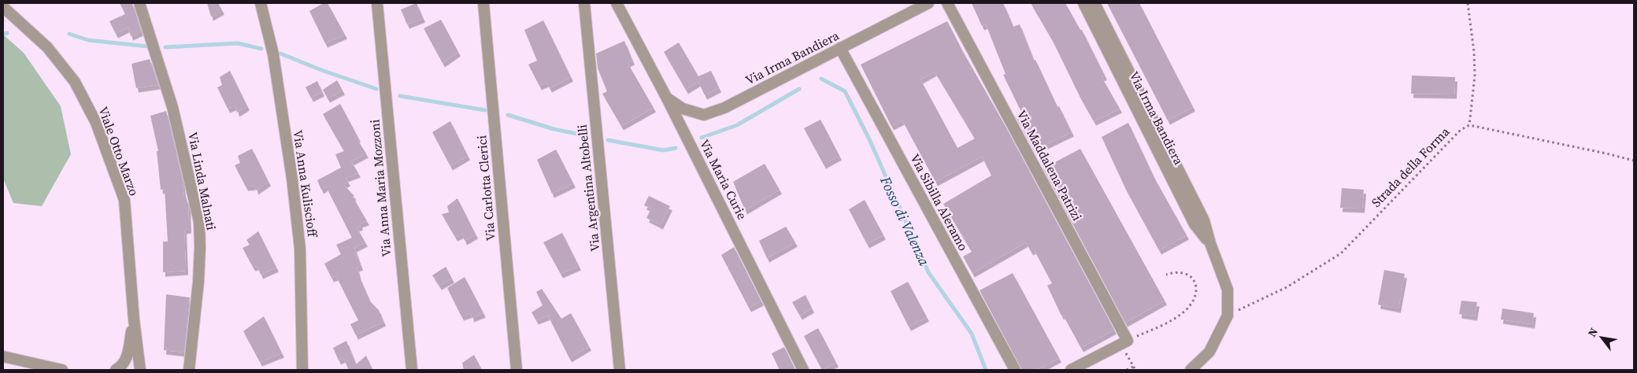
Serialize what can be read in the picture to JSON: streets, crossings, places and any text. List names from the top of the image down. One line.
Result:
{"streets":{"street":["Via Irma Bandiera","Viale Otto Marzo","Via Maddalena Patrizi","Via Maria Curie","Via Linda Malnati","Via Anna Kuliscioff","Via Anna Maria Mozzoni","Via Carlotta Clerici","Via Argentina Altobelli","Via Sibilla Aleramo"],"path":["Strada della Forma"]},"crossings":[["Via Irma Bandiera","Strada della Forma"],["Via Irma Bandiera","Via Maria Curie"],["Via Irma Bandiera","Via Sibilla Aleramo"]],"water":["Fosso di Valenza"],"north":"top left"}
